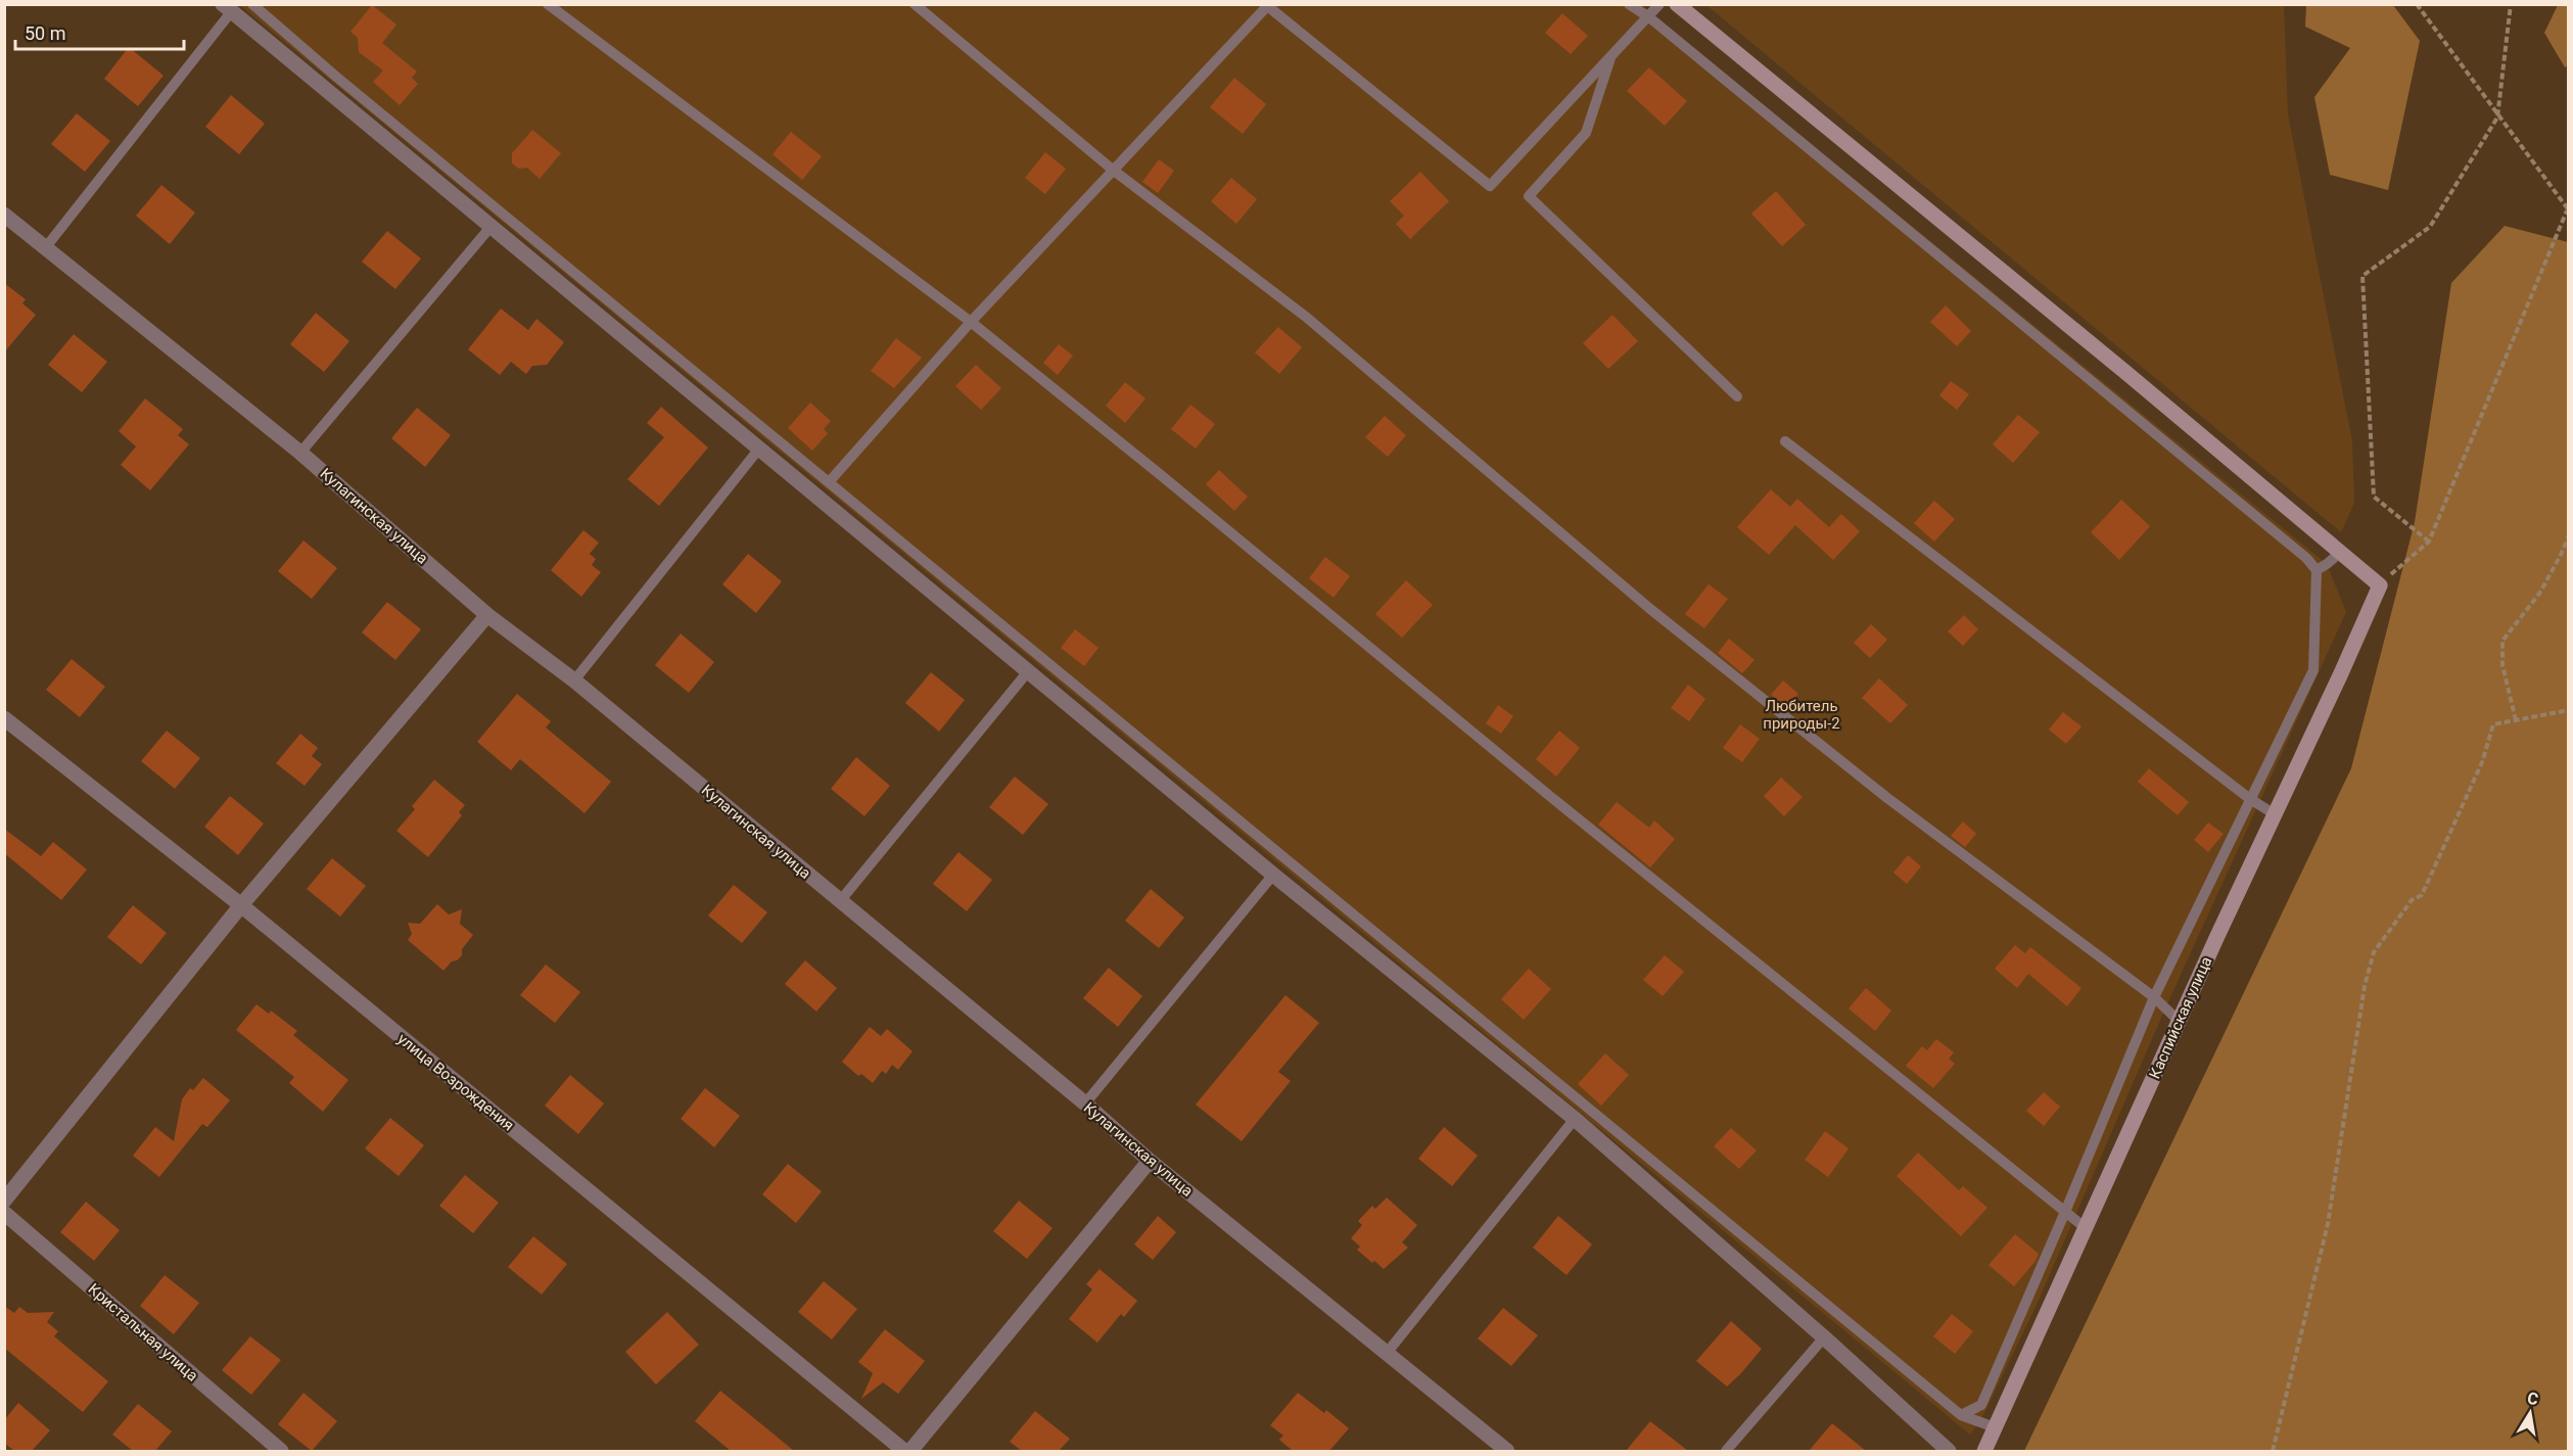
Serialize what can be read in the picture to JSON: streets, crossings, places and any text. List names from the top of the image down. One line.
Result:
{"streets":{"street":["Кулагинская улица","Каспийская улица","улица Возрождения","Кристальная улица"]},"parks":["Любитель природы-2"],"scale_bar":"50 m","north":"top"}
